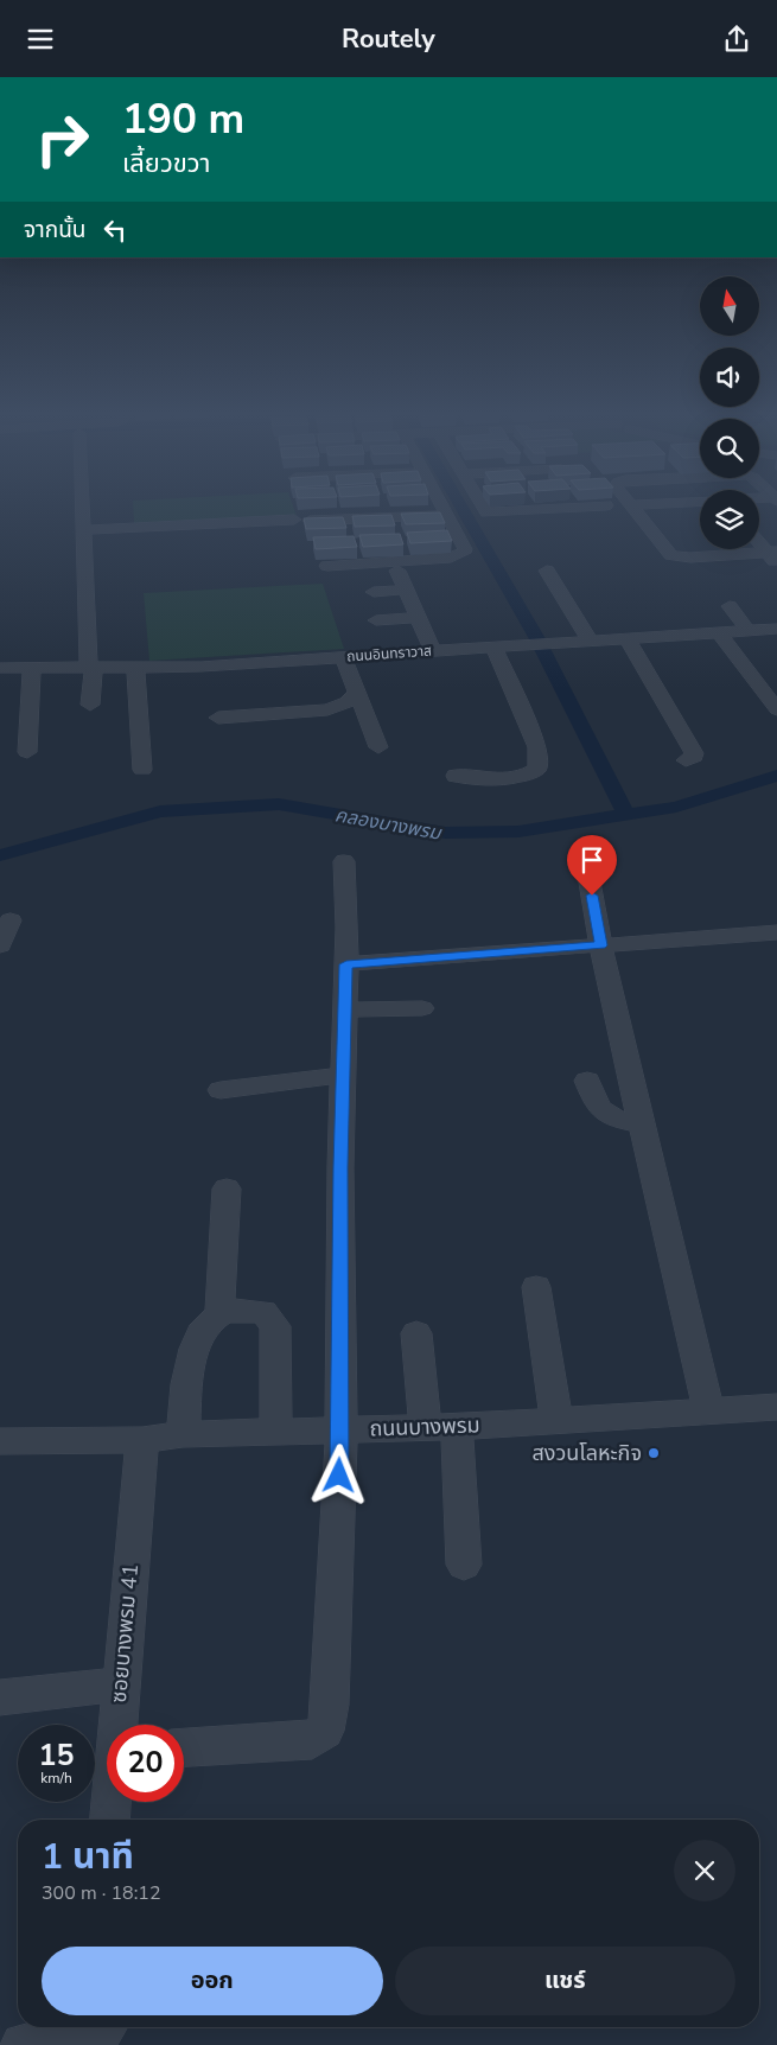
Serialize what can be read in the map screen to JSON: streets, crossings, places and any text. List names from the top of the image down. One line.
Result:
{"streets":{"street":["ถนนอินทราวาส","ถนนบางพรม","ซอยบางพรม 41"]},"crossings":[["ถนนบางพรม","ซอยบางพรม 41"]],"water":["คลองบางพรม"],"places":["สงวนโลหะกิจ"],"north":"top","page":{"header":"Routely","turn":["190 m","เลี้ยวขวา"],"then":"จากนั้น","speed":"15 km/h","limit":"20","heading":["1 นาที","300 m · 18:12"],"buttons":["ออก","แชร์"]}}
